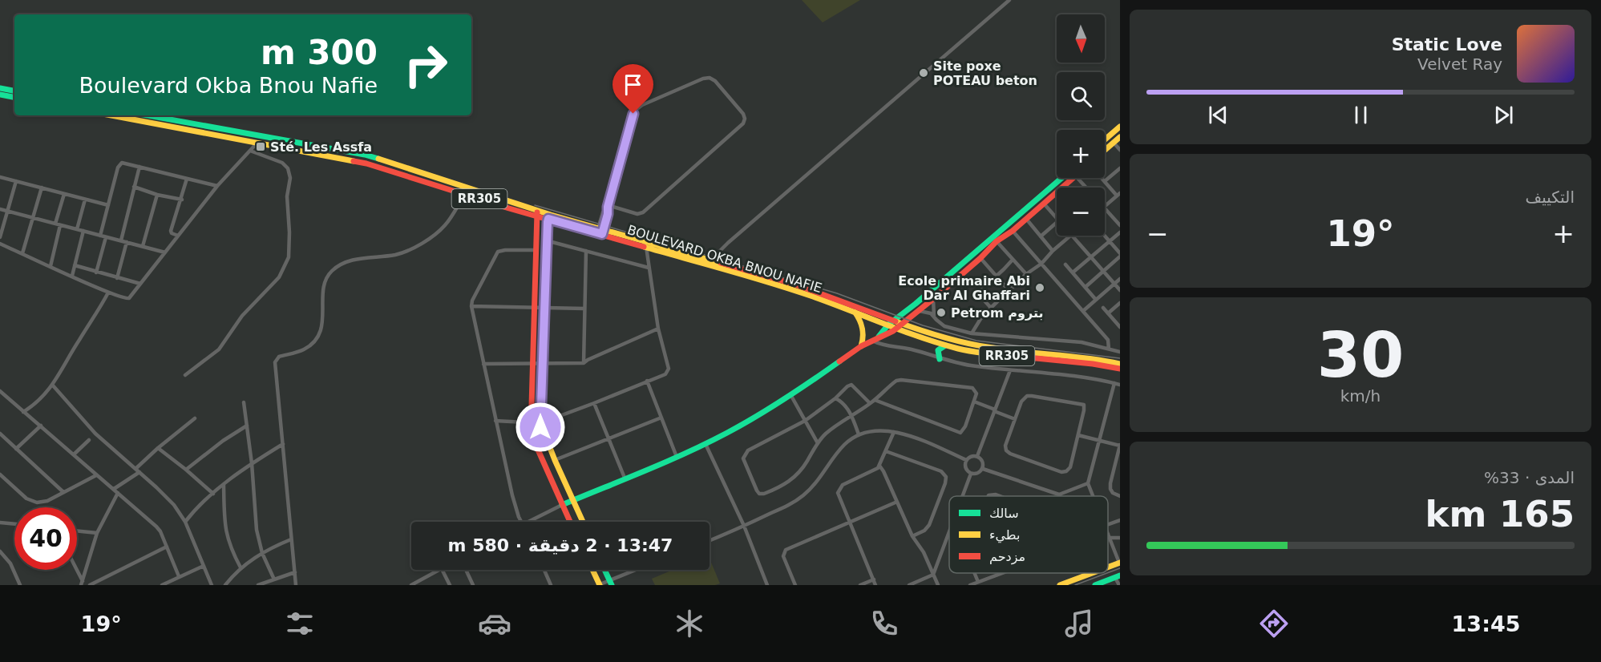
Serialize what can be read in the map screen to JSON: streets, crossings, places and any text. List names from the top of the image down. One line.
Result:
{"streets":{"main road":["RR305","BOULEVARD OKBA BNOU NAFIE"]},"places":{"other":["Site poxe POTEAU beton","Ecole primaire Abi Dar Al Ghaffari","Petrom بتروم"],"transit":["Sté. Les Assfa"]},"legend":["سالك","بطيء","مزدحم"],"north":"bottom","page":{"map_buttons":["+","−"],"turn":["300 m","Boulevard Okba Bnou Nafie"],"song":["Static Love","Velvet Ray"],"tile":["التكييف",["30","km/h"],["المدى · 33%","165 km"]],"heat":["−","19°","+"],"limit":"40","trip":"13:47 · 2 دقيقة · 580 m","tabs":["13:45","19°"]}}
